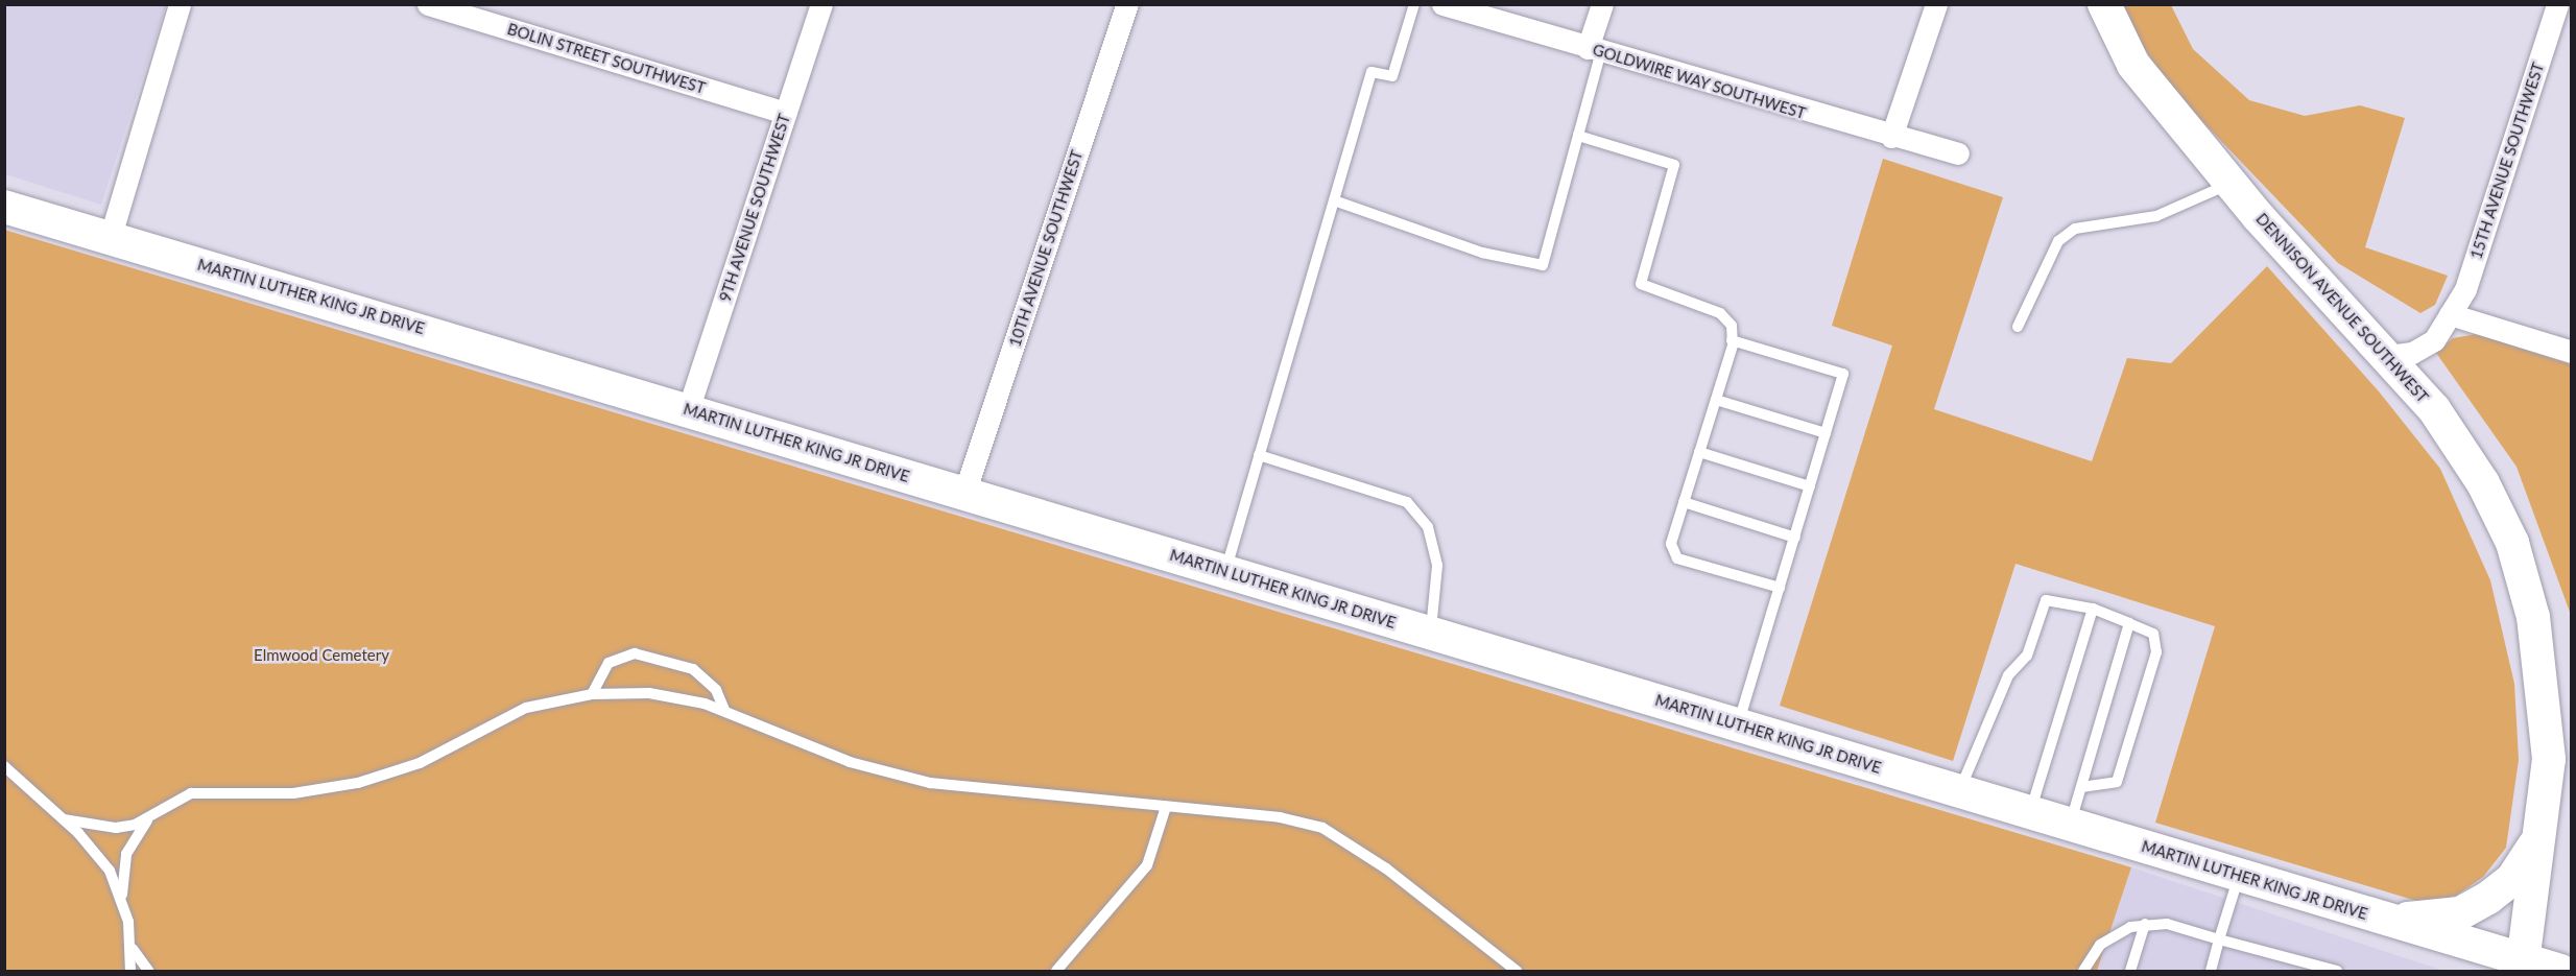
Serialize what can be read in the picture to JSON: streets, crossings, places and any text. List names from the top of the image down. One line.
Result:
{"streets":{"main road":["MARTIN LUTHER KING JR DRIVE","DENNISON AVENUE SOUTHWEST"],"street":["BOLIN STREET SOUTHWEST","GOLDWIRE WAY SOUTHWEST","15TH AVENUE SOUTHWEST","9TH AVENUE SOUTHWEST","10TH AVENUE SOUTHWEST"]},"crossings":[["BOLIN STREET SOUTHWEST","9TH AVENUE SOUTHWEST"],["15TH AVENUE SOUTHWEST","DENNISON AVENUE SOUTHWEST"],["9TH AVENUE SOUTHWEST","MARTIN LUTHER KING JR DRIVE"],["10TH AVENUE SOUTHWEST","MARTIN LUTHER KING JR DRIVE"],["MARTIN LUTHER KING JR DRIVE","DENNISON AVENUE SOUTHWEST"]],"parks":["Elmwood Cemetery"]}
